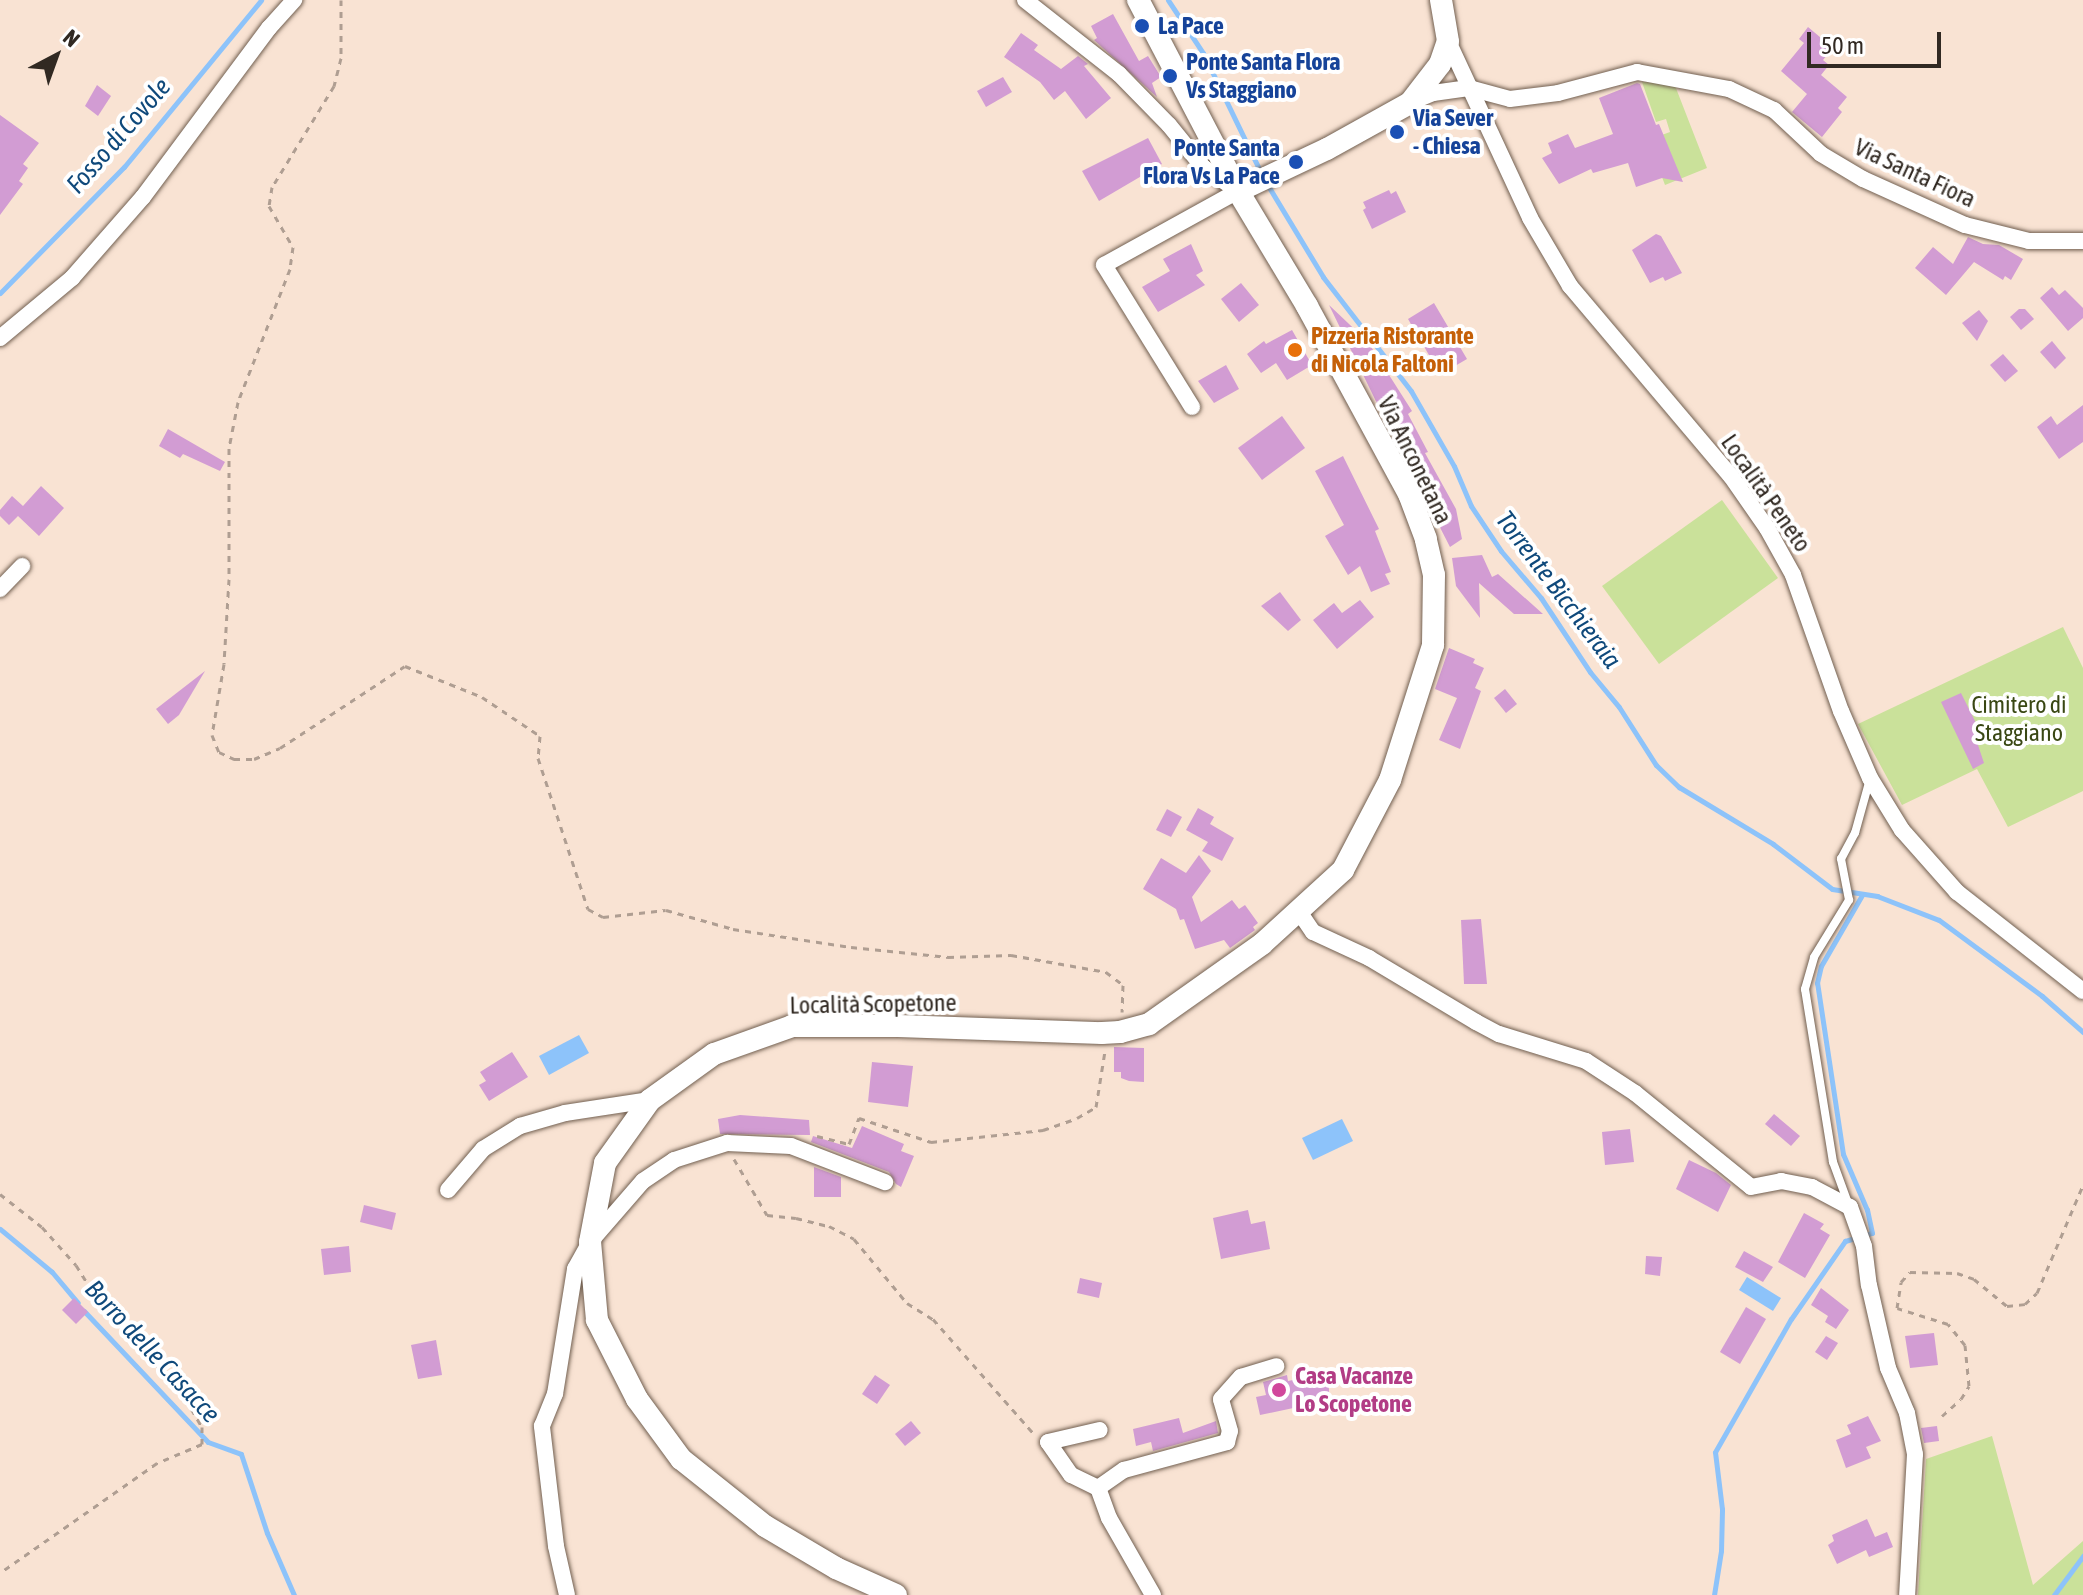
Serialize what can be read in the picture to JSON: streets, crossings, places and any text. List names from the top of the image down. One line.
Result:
{"streets":{"main road":["Via Anconetana","Località Scopetone"],"street":["Via Santa Fiora","Località Peneto"]},"crossings":[["Via Santa Fiora","Località Peneto"],["Via Anconetana","Località Scopetone"]],"water":["Fosso di Covole","Torrente Bicchieraia","Borro delle Casacce"],"parks":["Cimitero di Staggiano"],"places":["La Pace","Ponte Santa Flora Vs Staggiano","Via Sever - Chiesa","Ponte Santa Flora Vs La Pace","Pizzeria Ristorante di Nicola Faltoni","Casa Vacanze Lo Scopetone"],"scale_bar":"50 m","north":"top right"}
